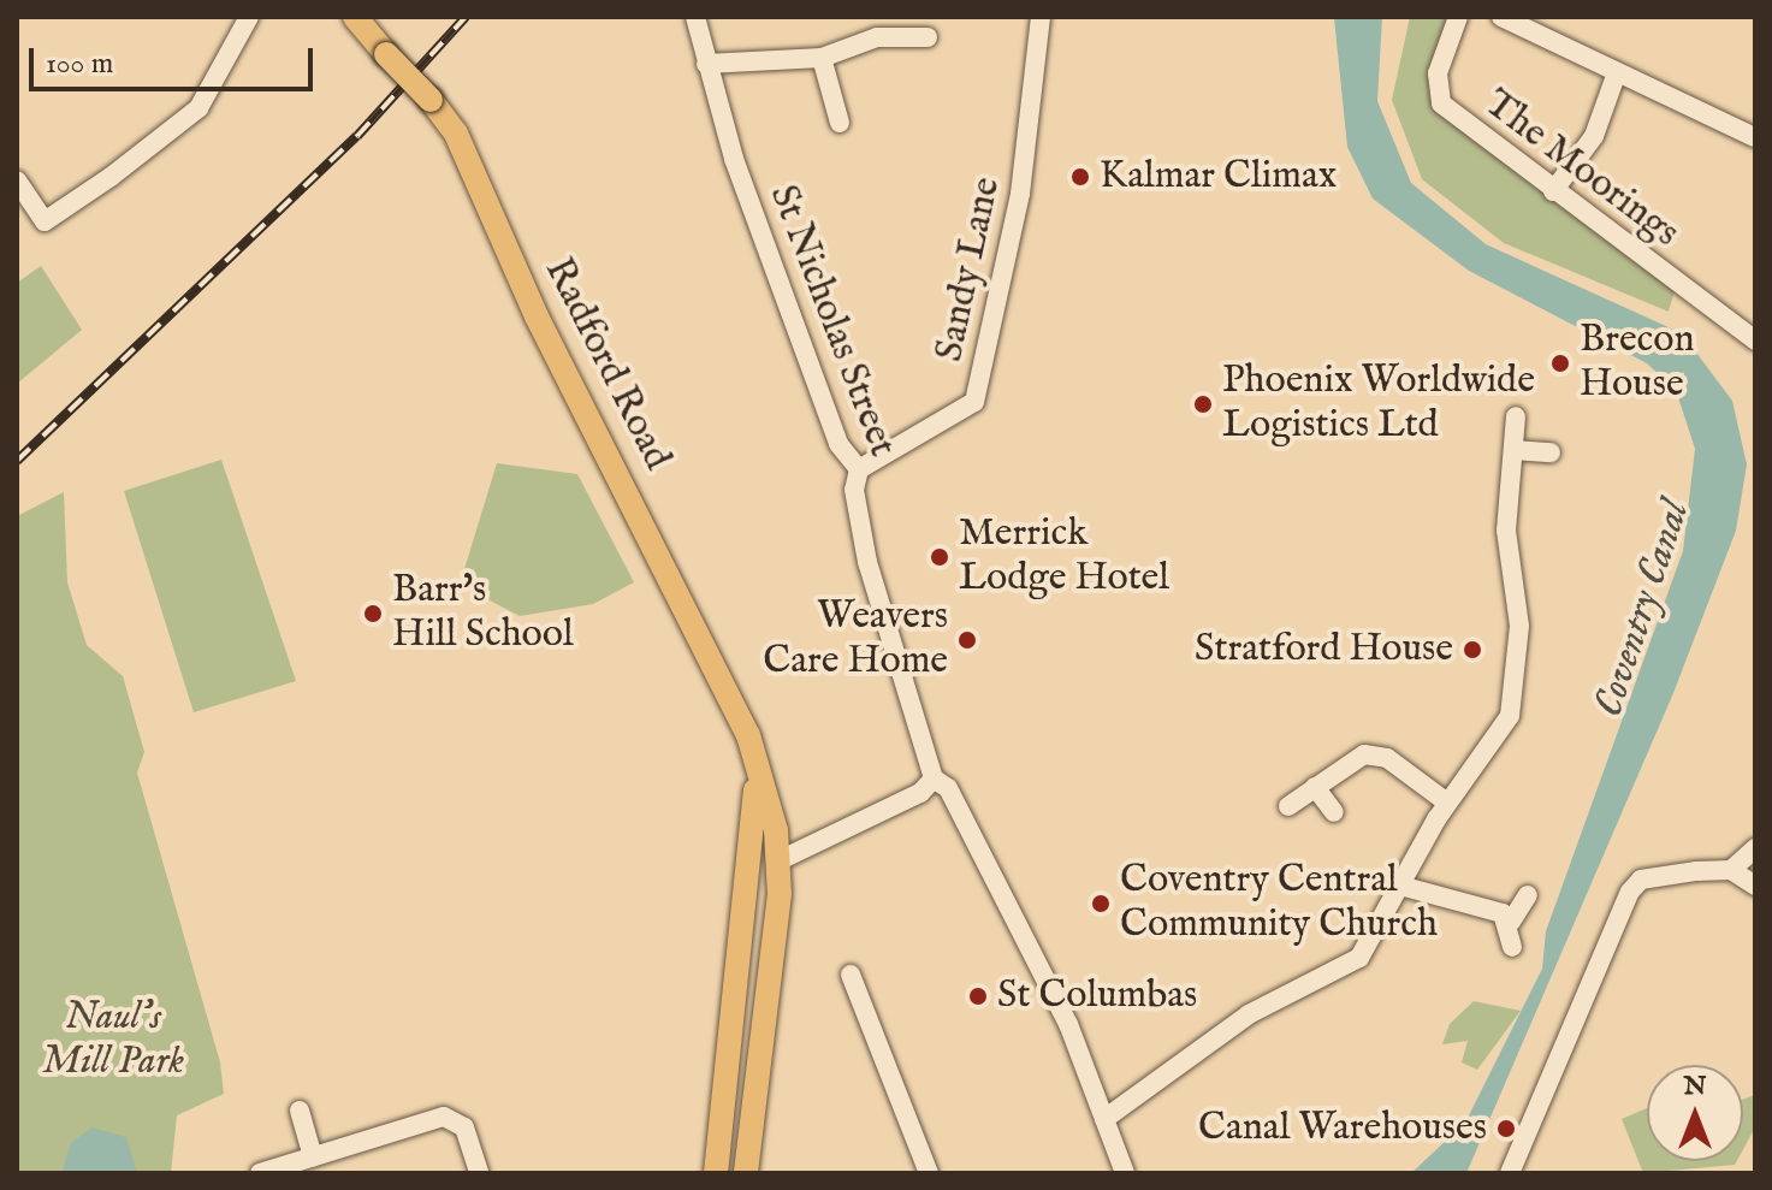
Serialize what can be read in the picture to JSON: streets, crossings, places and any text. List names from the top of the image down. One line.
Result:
{"streets":{"main road":["Radford Road"],"street":["The Moorings","Sandy Lane","St Nicholas Street"]},"crossings":[["Sandy Lane","St Nicholas Street"]],"water":["Coventry Canal"],"parks":["Naul's Mill Park"],"places":["Kalmar Climax","Brecon House","Phoenix Worldwide Logistics Ltd","Merrick Lodge Hotel","Barr's Hill School","Weavers Care Home","Stratford House","Coventry Central Community Church","St Columbas","Canal Warehouses"],"scale_bar":"100 m","north":"top"}
